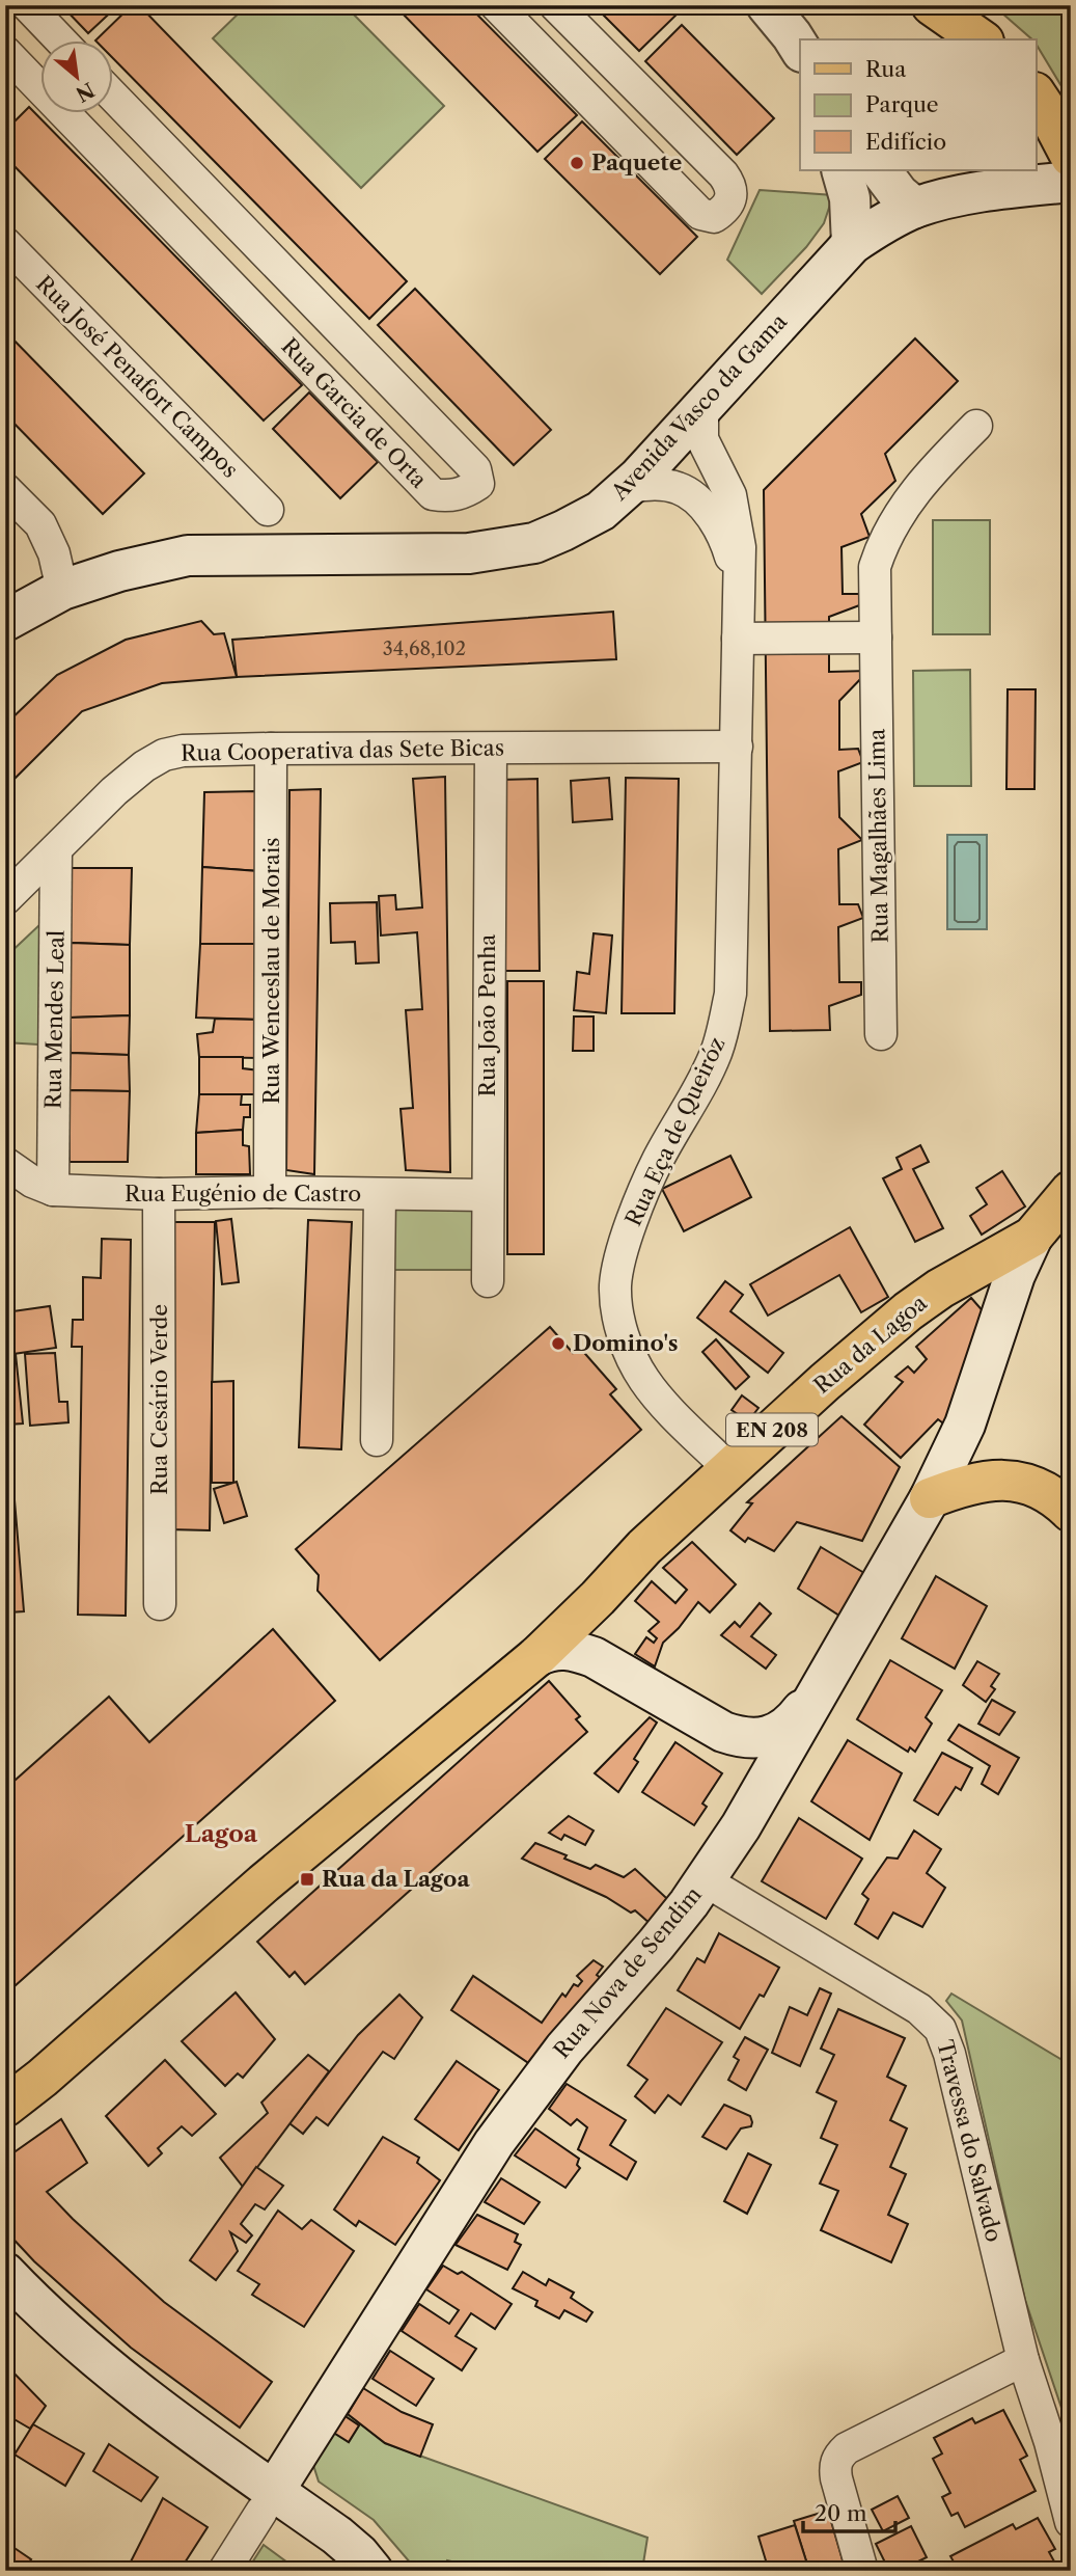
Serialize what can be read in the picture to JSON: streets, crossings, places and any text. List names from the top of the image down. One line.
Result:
{"streets":{"main road":["Avenida Vasco da Gama","Rua da Lagoa","EN 208","Rua Nova de Sendim"],"street":["Rua José Penafort Campos","Rua Garcia de Orta","Rua Cooperativa das Sete Bicas","Rua Magalhães Lima","Rua Wenceslau de Morais","Rua João Penha","Rua Mendes Leal","Rua Eça de Queiróz","Rua Eugénio de Castro","Rua Cesário Verde","Travessa do Salvado"]},"crossings":[["Avenida Vasco da Gama","Rua Eça de Queiróz"],["Rua Cooperativa das Sete Bicas","Rua Wenceslau de Morais"],["Rua Cooperativa das Sete Bicas","Rua João Penha"],["Rua Cooperativa das Sete Bicas","Rua Mendes Leal"],["Rua Cooperativa das Sete Bicas","Rua Eça de Queiróz"],["Rua Wenceslau de Morais","Rua Eugénio de Castro"],["Rua João Penha","Rua Eugénio de Castro"],["Rua Mendes Leal","Rua Eugénio de Castro"],["Rua Eça de Queiróz","Rua da Lagoa"],["Rua Eugénio de Castro","Rua Cesário Verde"],["Rua da Lagoa","EN 208"],["Rua da Lagoa","Rua Nova de Sendim"],["EN 208","Rua Nova de Sendim"],["Rua Nova de Sendim","Travessa do Salvado"]],"districts":["Lagoa"],"places":{"other":["Paquete","Domino's"],"transit":["Rua da Lagoa"]},"house_numbers":["34,68,102"],"legend":["Rua","Parque","Edifício"],"scale_bar":"20 m","north":"bottom right"}
